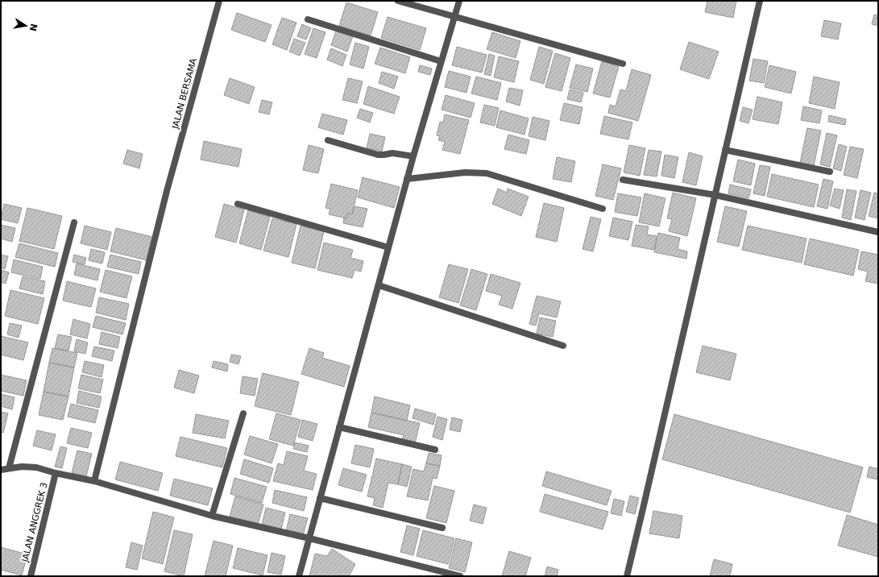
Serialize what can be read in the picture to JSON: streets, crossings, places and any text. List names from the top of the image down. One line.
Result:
{"streets":{"street":["JALAN BERSAMA","JALAN ANGGREK 3"]},"north":"right"}
